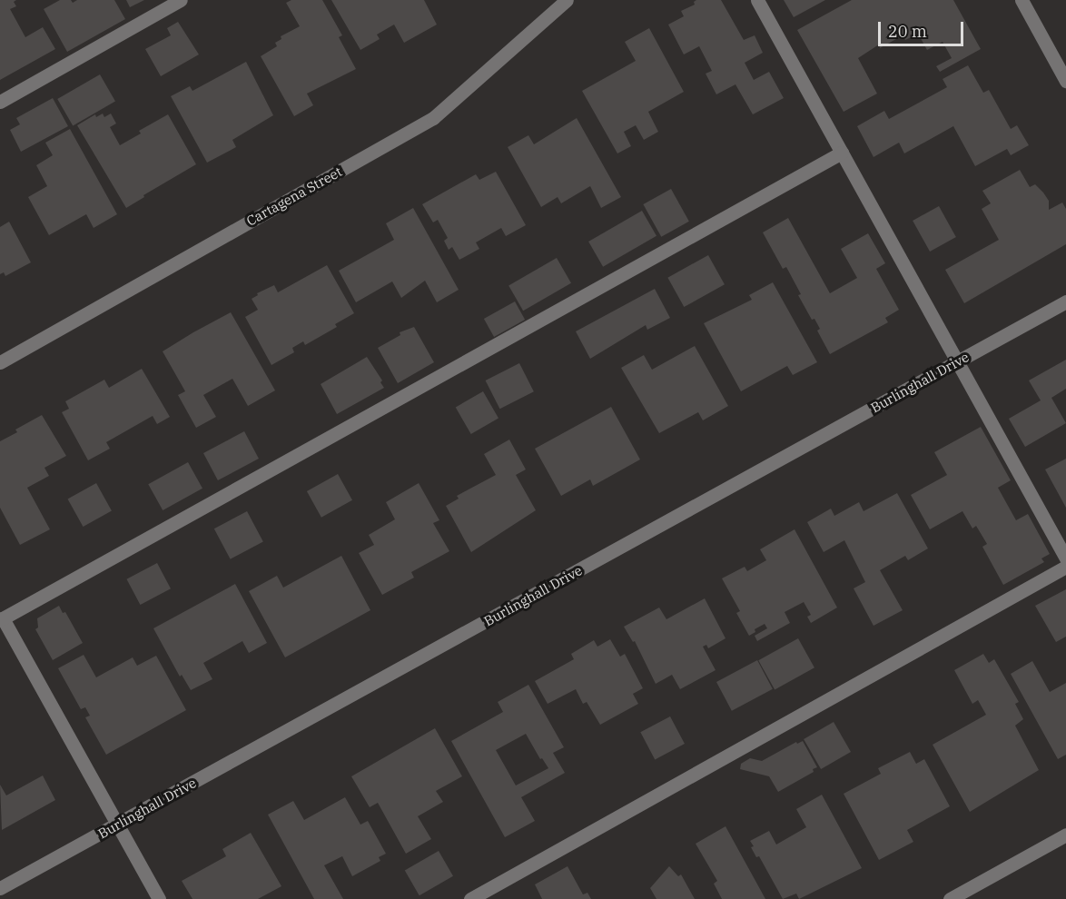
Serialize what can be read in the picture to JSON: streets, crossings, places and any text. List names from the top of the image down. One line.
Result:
{"streets":{"street":["Cartagena Street","Burlinghall Drive"]},"scale_bar":"20 m"}
